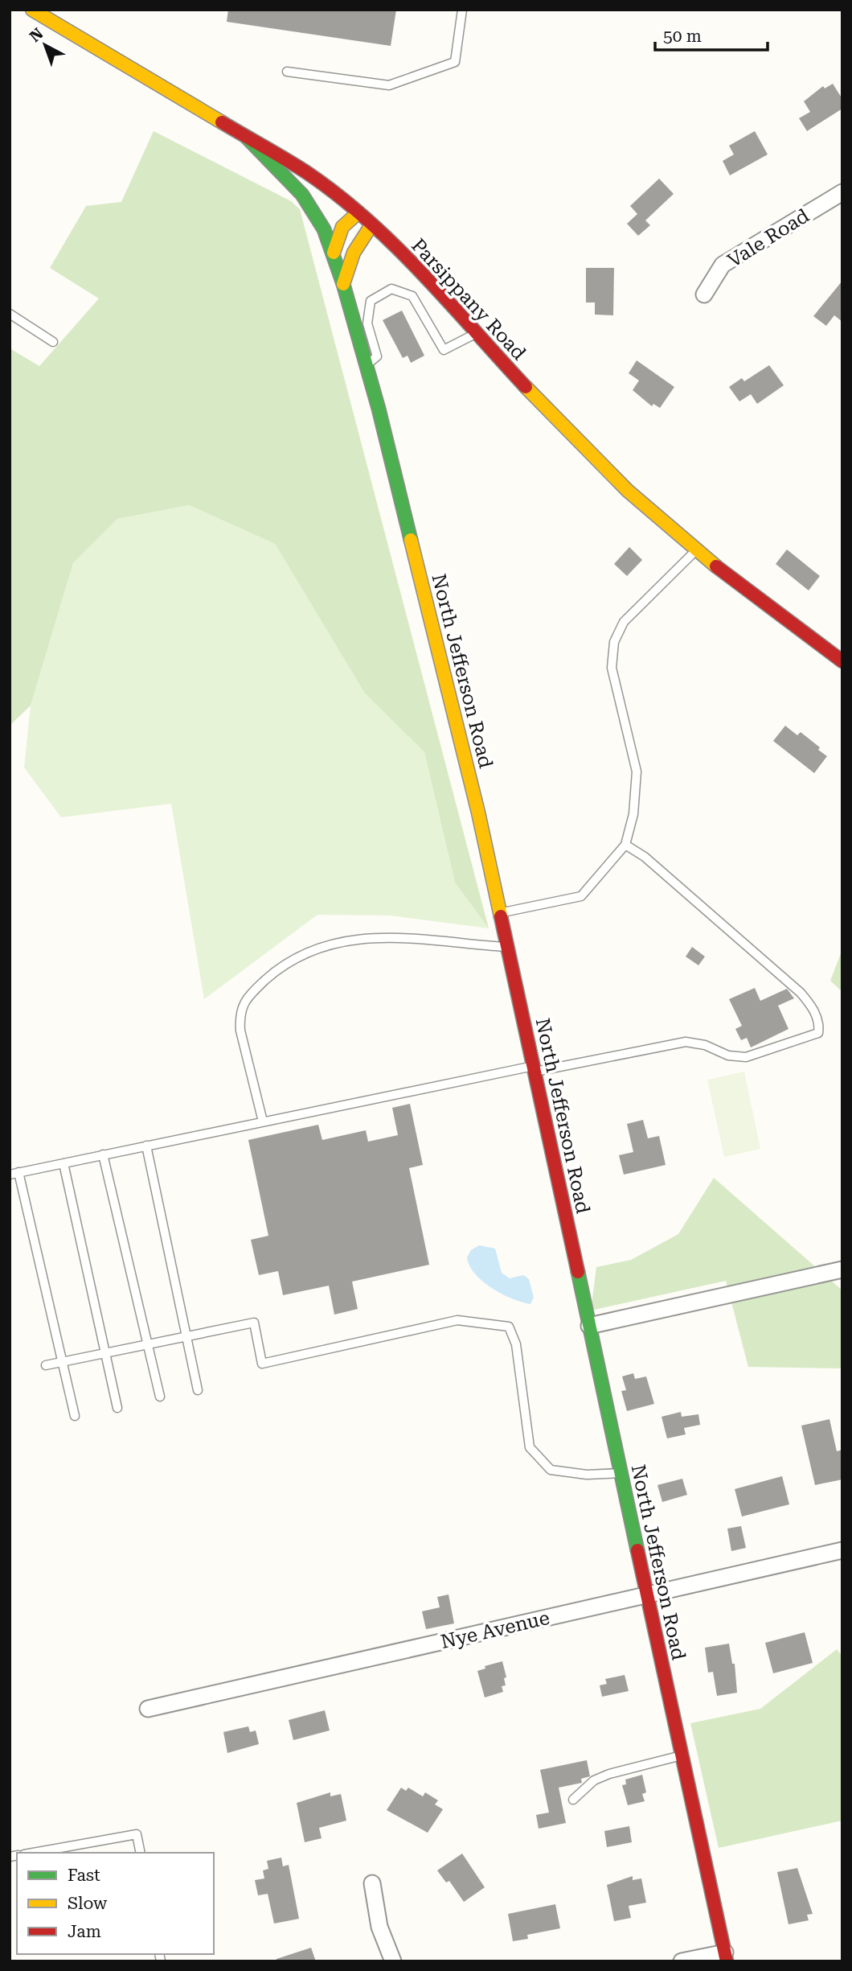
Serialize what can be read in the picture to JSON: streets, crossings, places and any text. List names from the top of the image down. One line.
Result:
{"streets":{"street":["Vale Road","Parsippany Road","North Jefferson Road","Nye Avenue"]},"crossings":[["Parsippany Road","North Jefferson Road"],["North Jefferson Road","Nye Avenue"]],"legend":["Fast","Slow","Jam"],"scale_bar":"50 m","north":"top left"}
